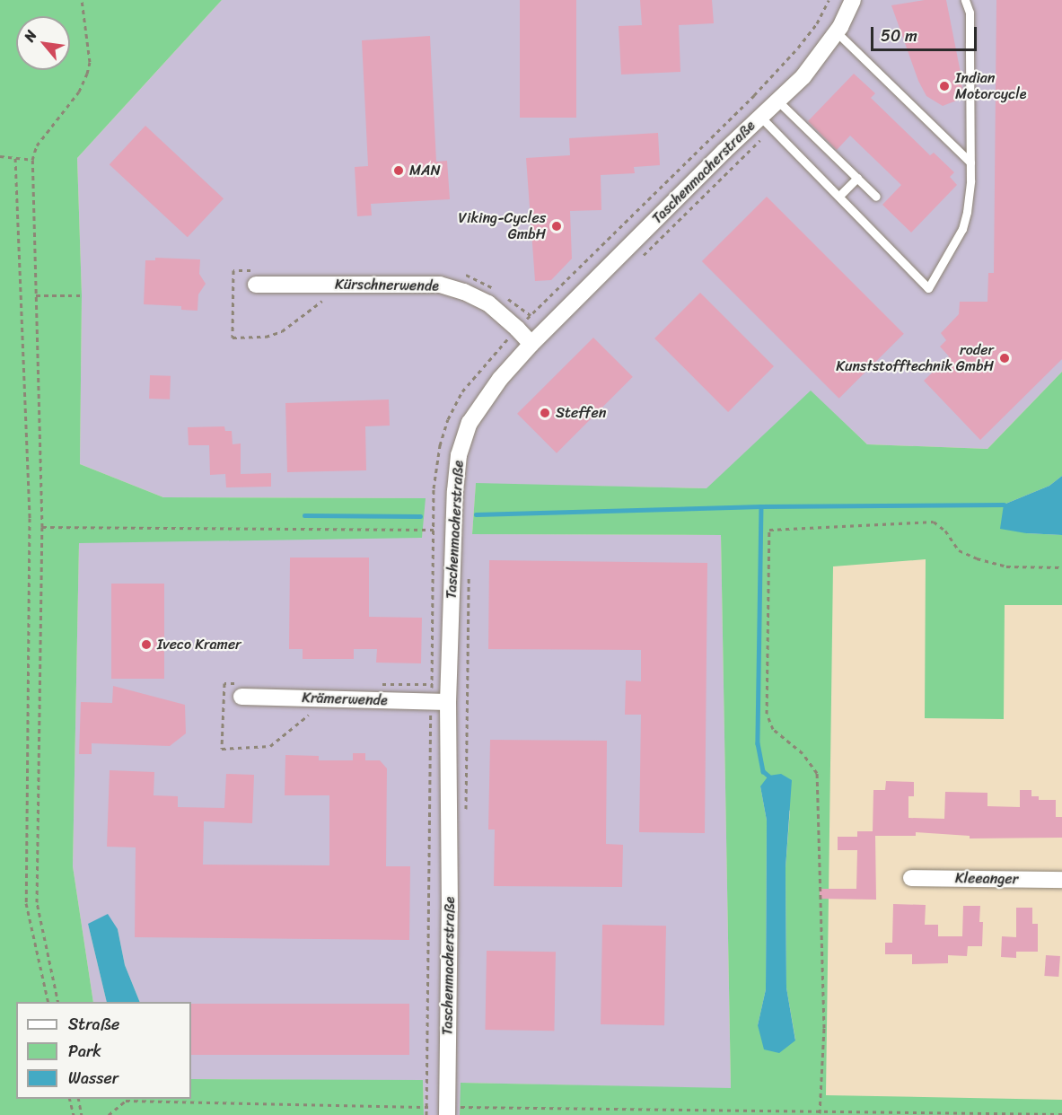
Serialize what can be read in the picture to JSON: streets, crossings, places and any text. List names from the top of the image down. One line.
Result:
{"streets":{"street":["Taschenmacherstraße","Kürschnerwende","Krämerwende","Kleeanger"]},"crossings":[["Taschenmacherstraße","Kürschnerwende"],["Taschenmacherstraße","Krämerwende"]],"places":["Indian Motorcycle","MAN","Viking-Cycles GmbH","roder Kunststofftechnik GmbH","Steffen","Iveco Kramer"],"legend":["Straße","Park","Wasser"],"scale_bar":"50 m","north":"top left"}
